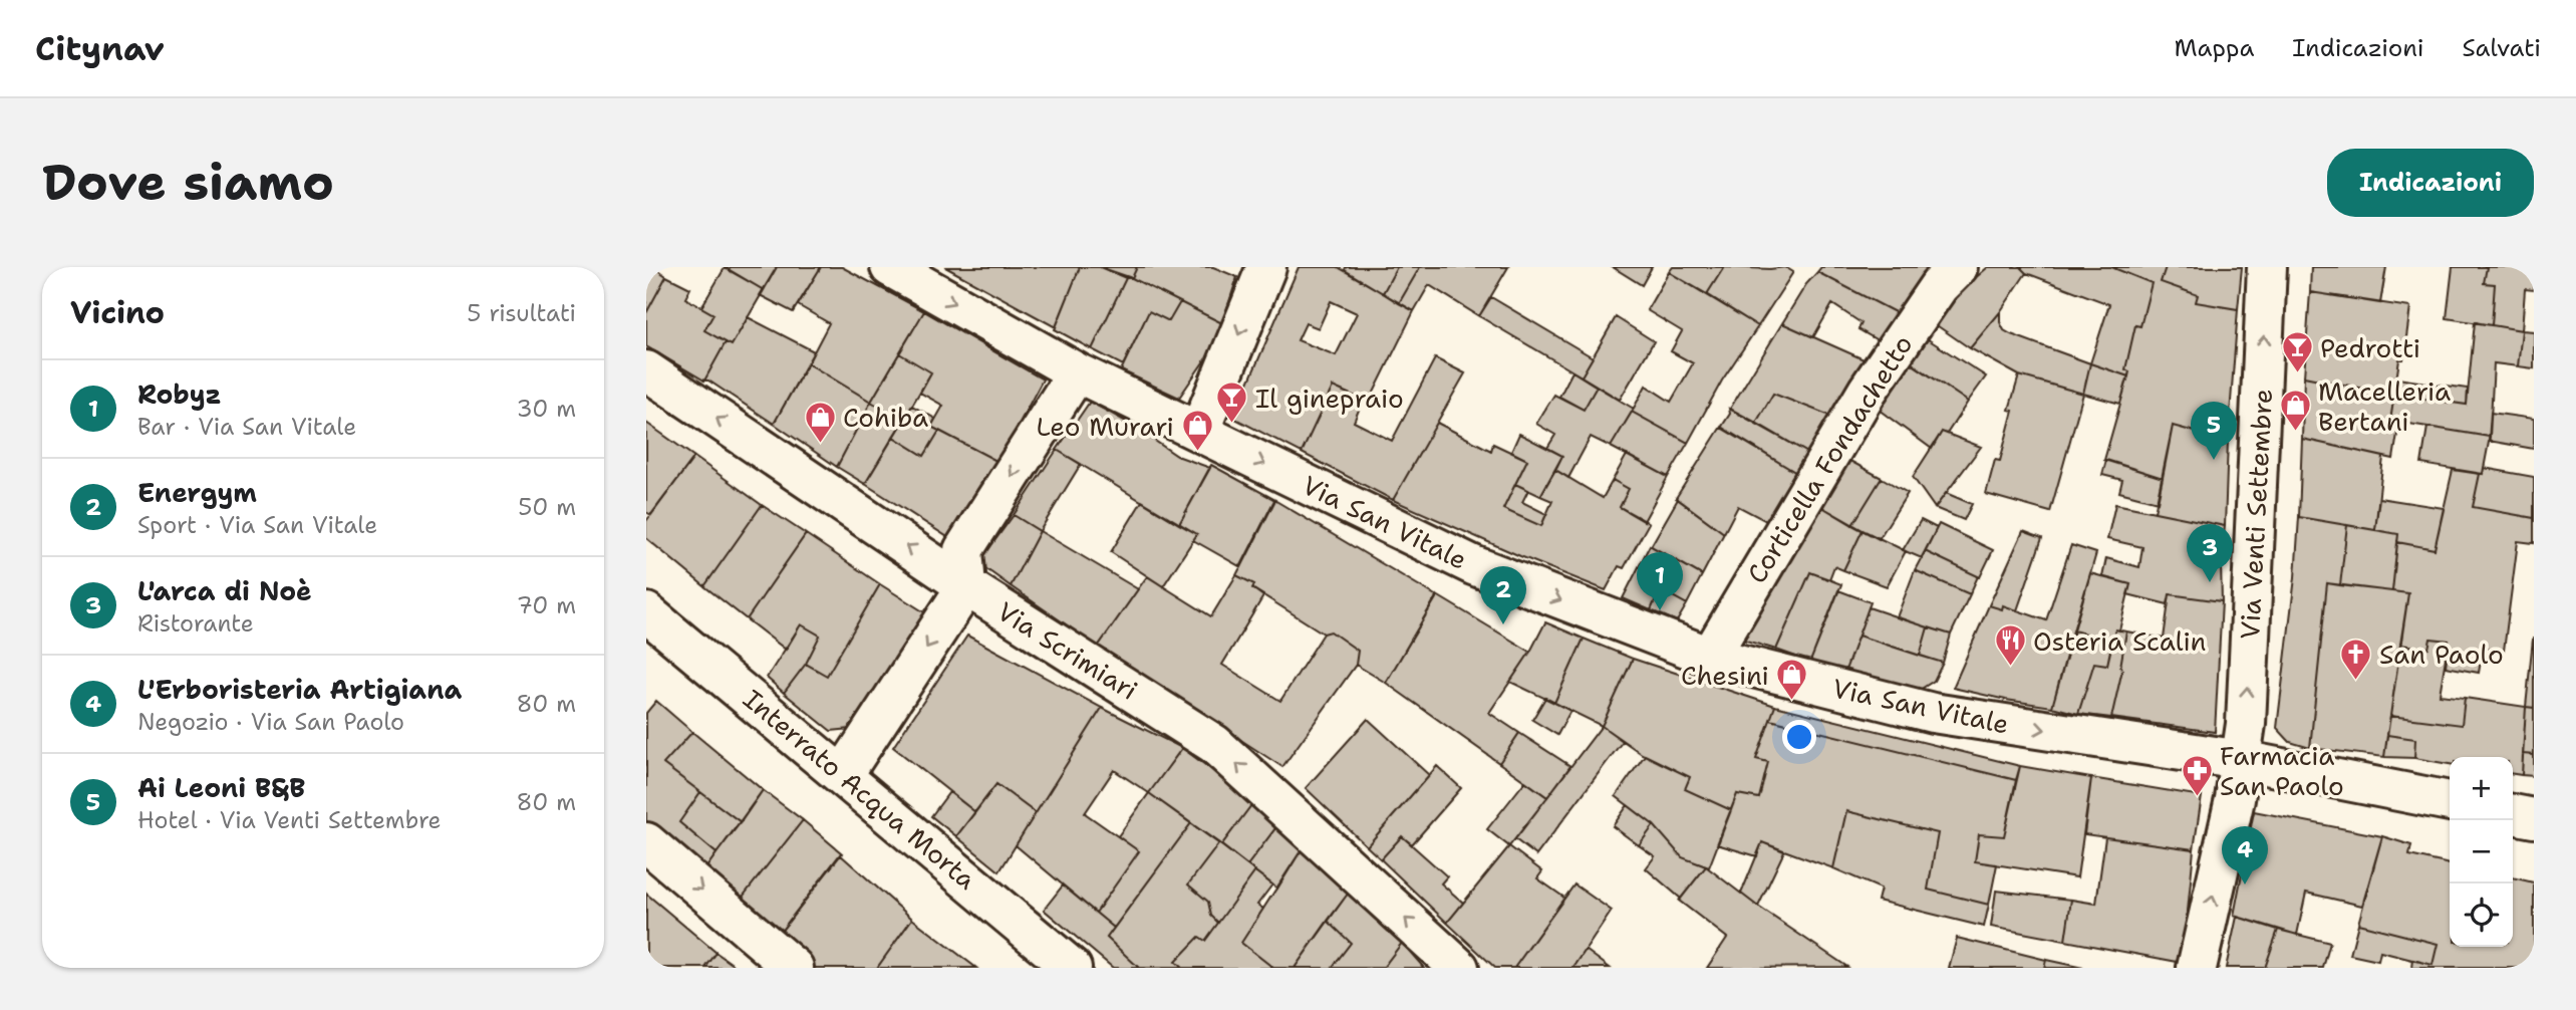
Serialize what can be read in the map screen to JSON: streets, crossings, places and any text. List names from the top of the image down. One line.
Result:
{"streets":{"street":["Corticella Fondachetto","Via Venti Settembre","Via San Vitale","Via Scrimiari","Interrato Acqua Morta"]},"crossings":[["Corticella Fondachetto","Via San Vitale"],["Via Venti Settembre","Via San Vitale"]],"one_way":["Via Venti Settembre","Via San Vitale","Via Scrimiari"],"places":{"bar":["Pedrotti","Il ginepraio"],"shop":["Macelleria Bertani","Cohiba","Leo Murari","Chesini"],"restaurant":["Osteria Scalin"],"church":["San Paolo"],"pharmacy":["Farmacia San Paolo"]},"page":{"header":"Citynav","nav":["Mappa","Indicazioni","Salvati"],"buttons":"Indicazioni","title":"Dove siamo","heading":["Vicino","5 risultati"],"list":[{"mark":"1","name":"Robyz","note":"Bar · Via San Vitale","value":"30 m"},{"mark":"2","name":"Energym","note":"Sport · Via San Vitale","value":"50 m"},{"mark":"3","name":"L'arca di Noè","note":"Ristorante","value":"70 m"},{"mark":"4","name":"L'Erboristeria Artigiana","note":"Negozio · Via San Paolo","value":"80 m"},{"mark":"5","name":"Ai Leoni B&B","note":"Hotel · Via Venti Settembre","value":"80 m"}],"pins":["5","3","1","2","4"],"map_buttons":["+","−"]}}
